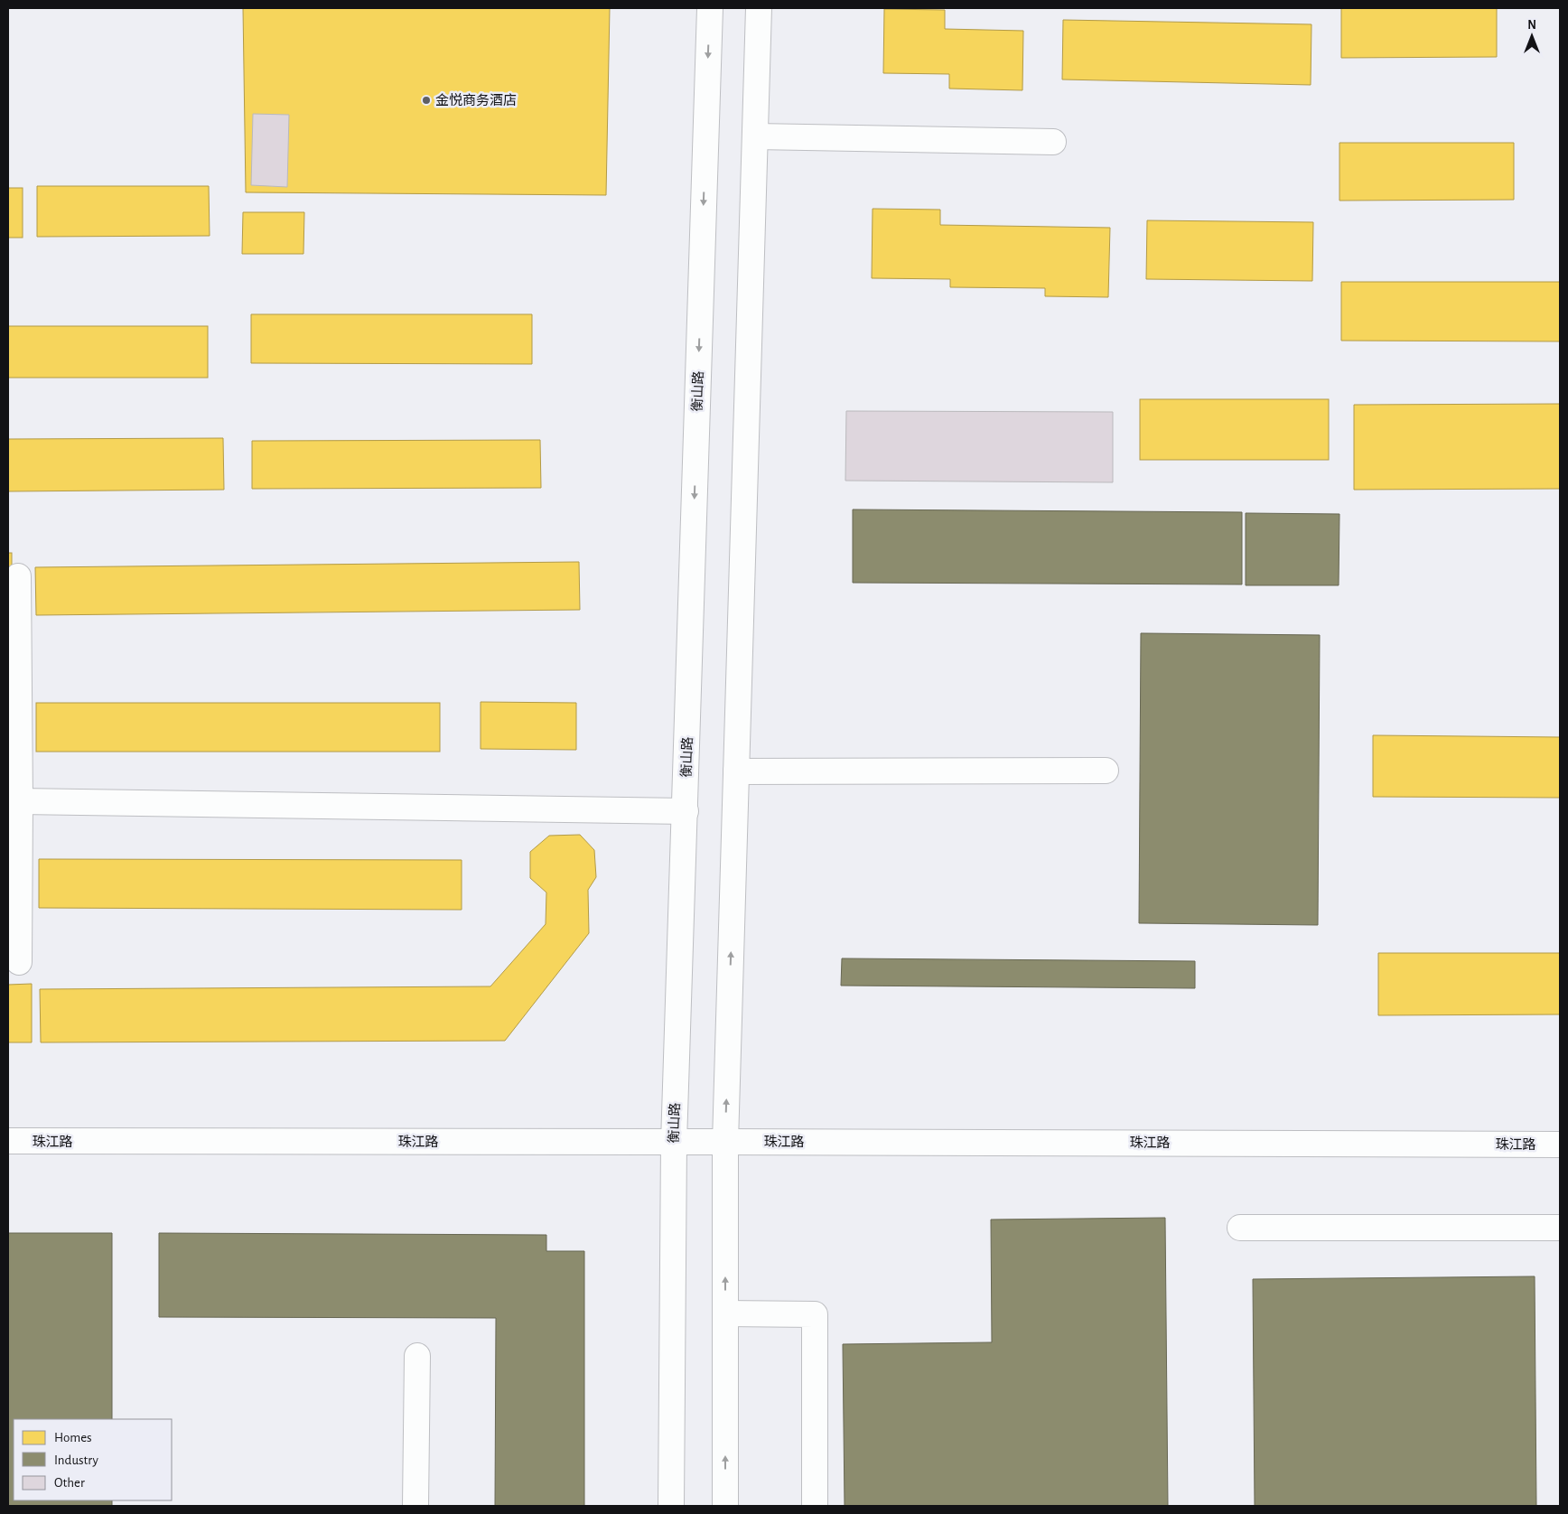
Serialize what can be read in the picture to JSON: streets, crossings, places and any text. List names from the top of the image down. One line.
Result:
{"streets":{"street":["衡山路","珠江路"]},"crossings":[["衡山路","珠江路"]],"places":["金悦商务酒店"],"legend":["Homes","Industry","Other"],"north":"top"}
